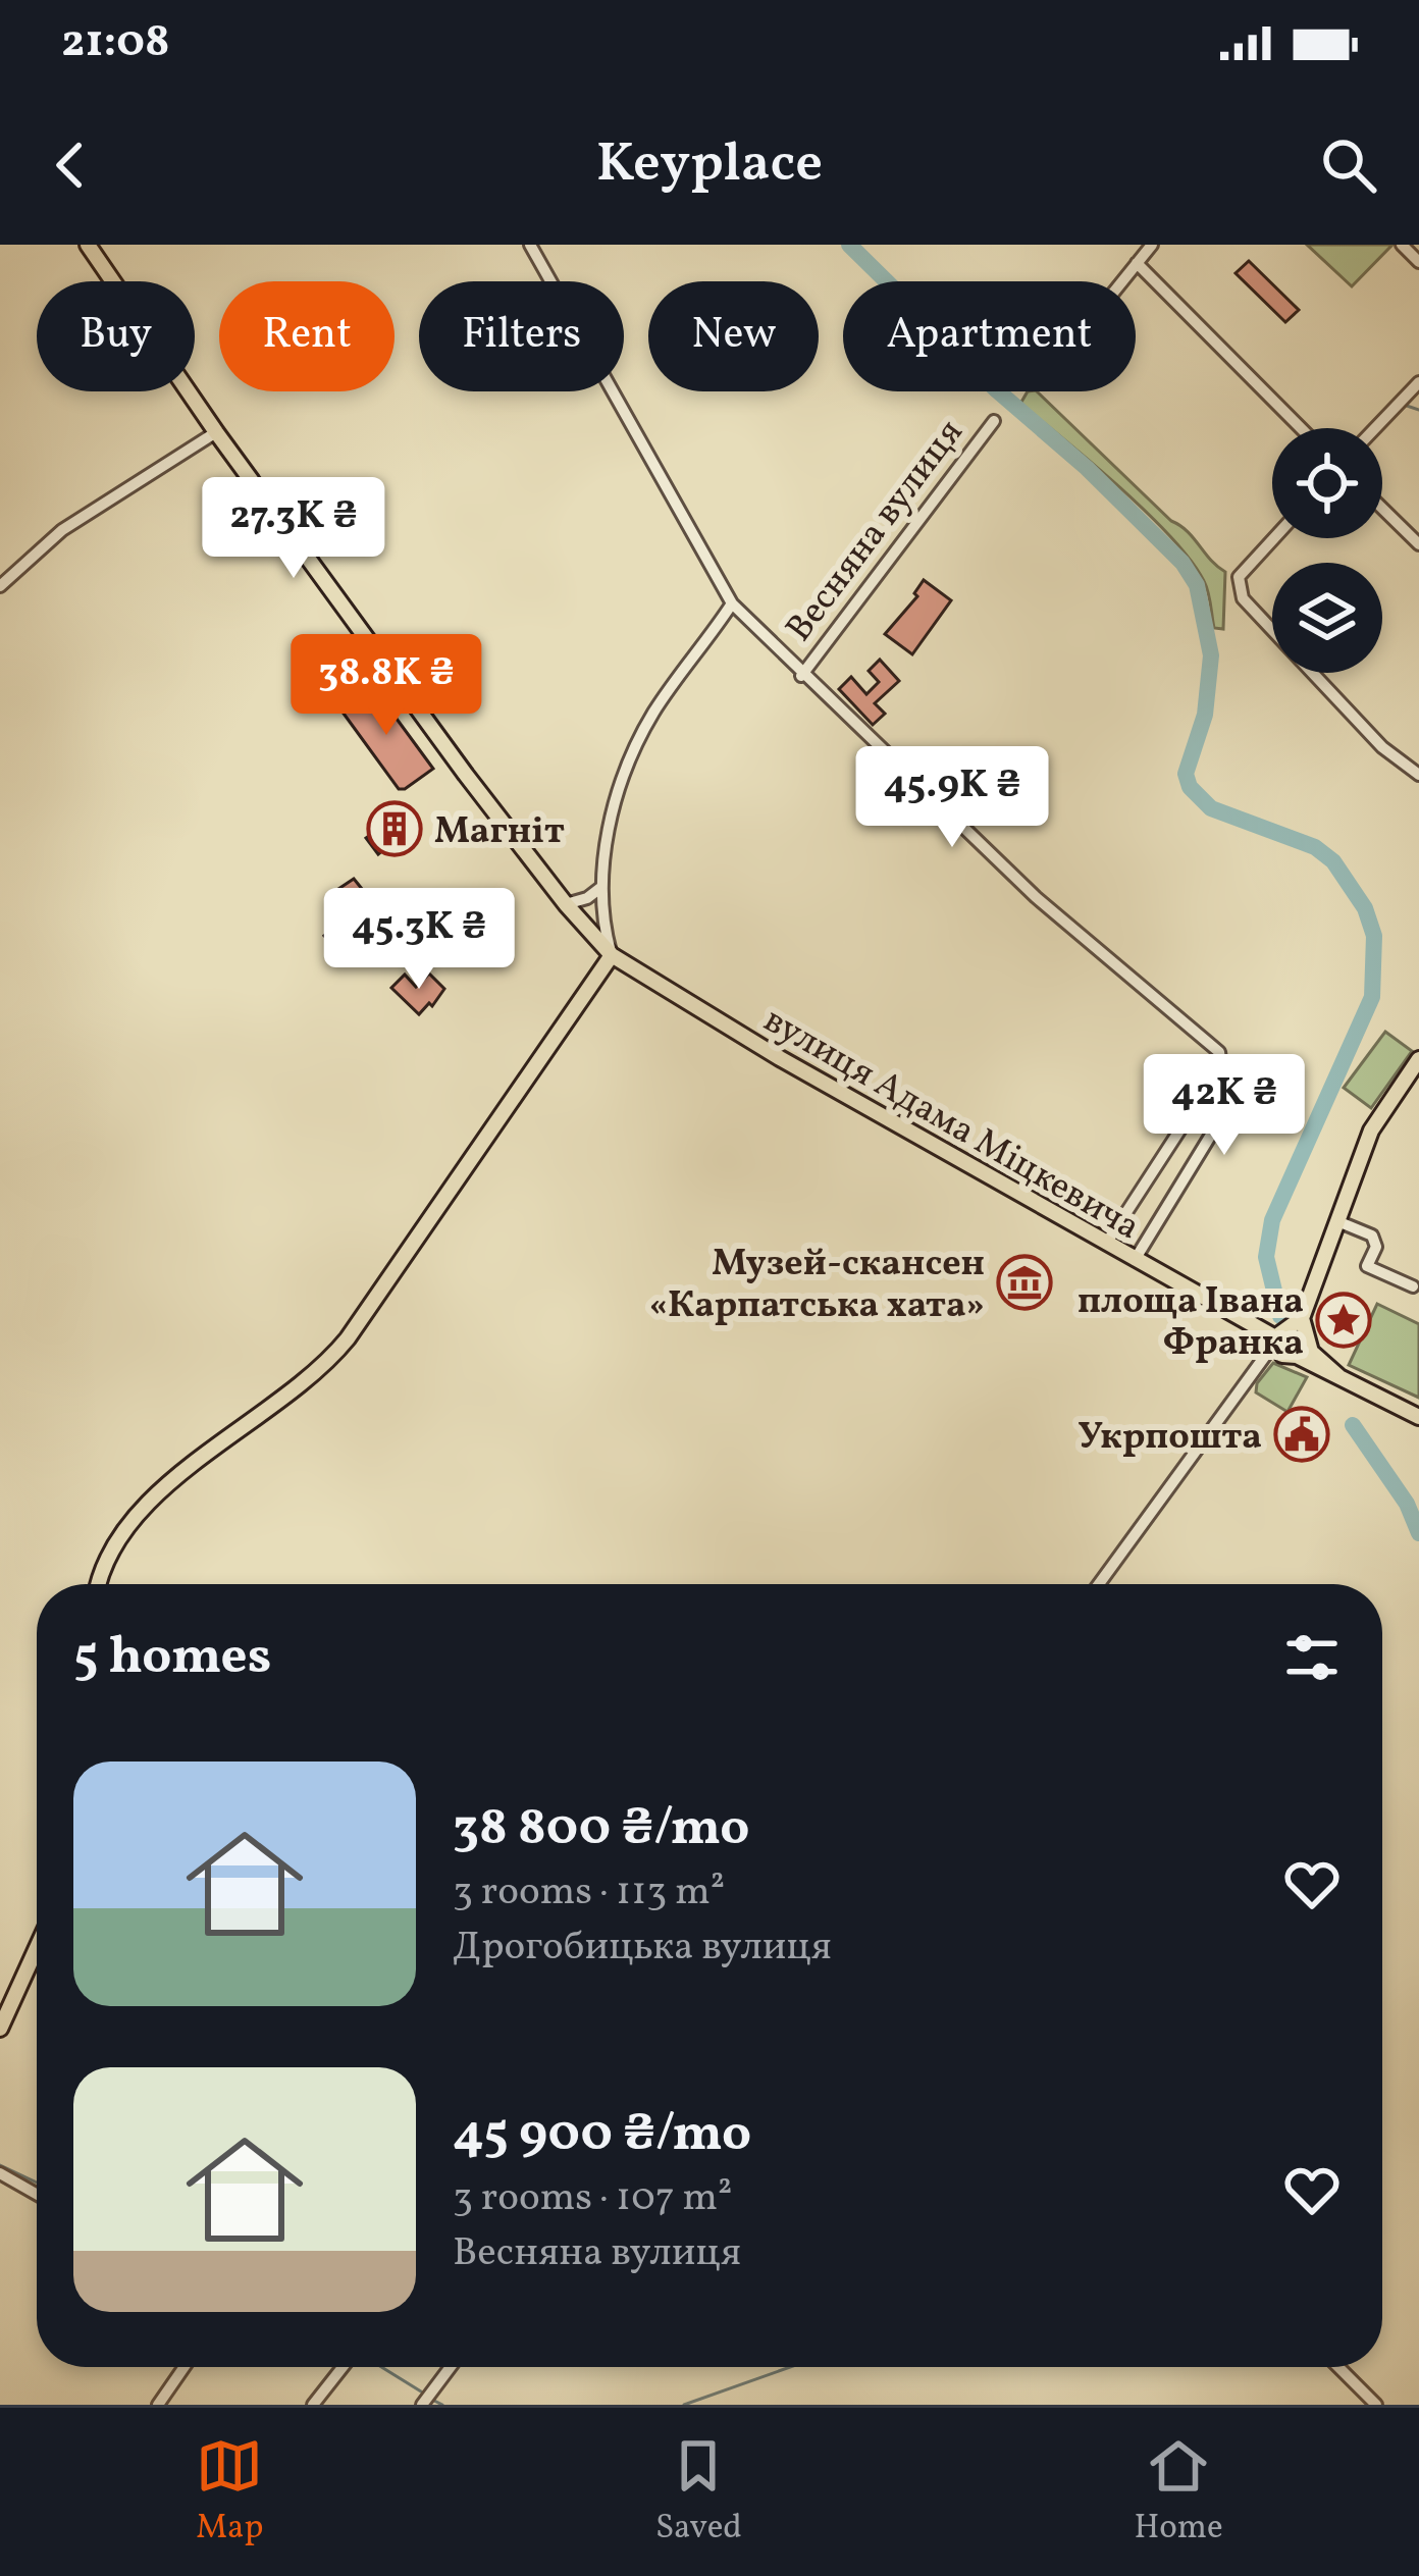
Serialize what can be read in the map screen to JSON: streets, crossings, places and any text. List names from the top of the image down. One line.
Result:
{"streets":{"main road":["вулиця Адама Міцкевича"],"street":["Весняна вулиця"]},"places":{"building":["Магніт"],"museum":["Музей-скансен «Карпатська хата»"],"place":["площа Івана Франка"],"public building":["Укрпошта"]},"page":{"status":"21:08","header":"Keyplace","chip":["Buy","Rent","Filters","New","Apartment"],"price":["27.3K ₴","38.8K ₴","45.9K ₴","45.3K ₴","42K ₴"],"heading":"5 homes","list":[{"name":"38 800 ₴/mo","note":"3 rooms · 113 m² · Дрогобицька вулиця"},{"name":"45 900 ₴/mo","note":"3 rooms · 107 m² · Весняна вулиця"}],"tabs":["Map","Saved","Home"]}}
